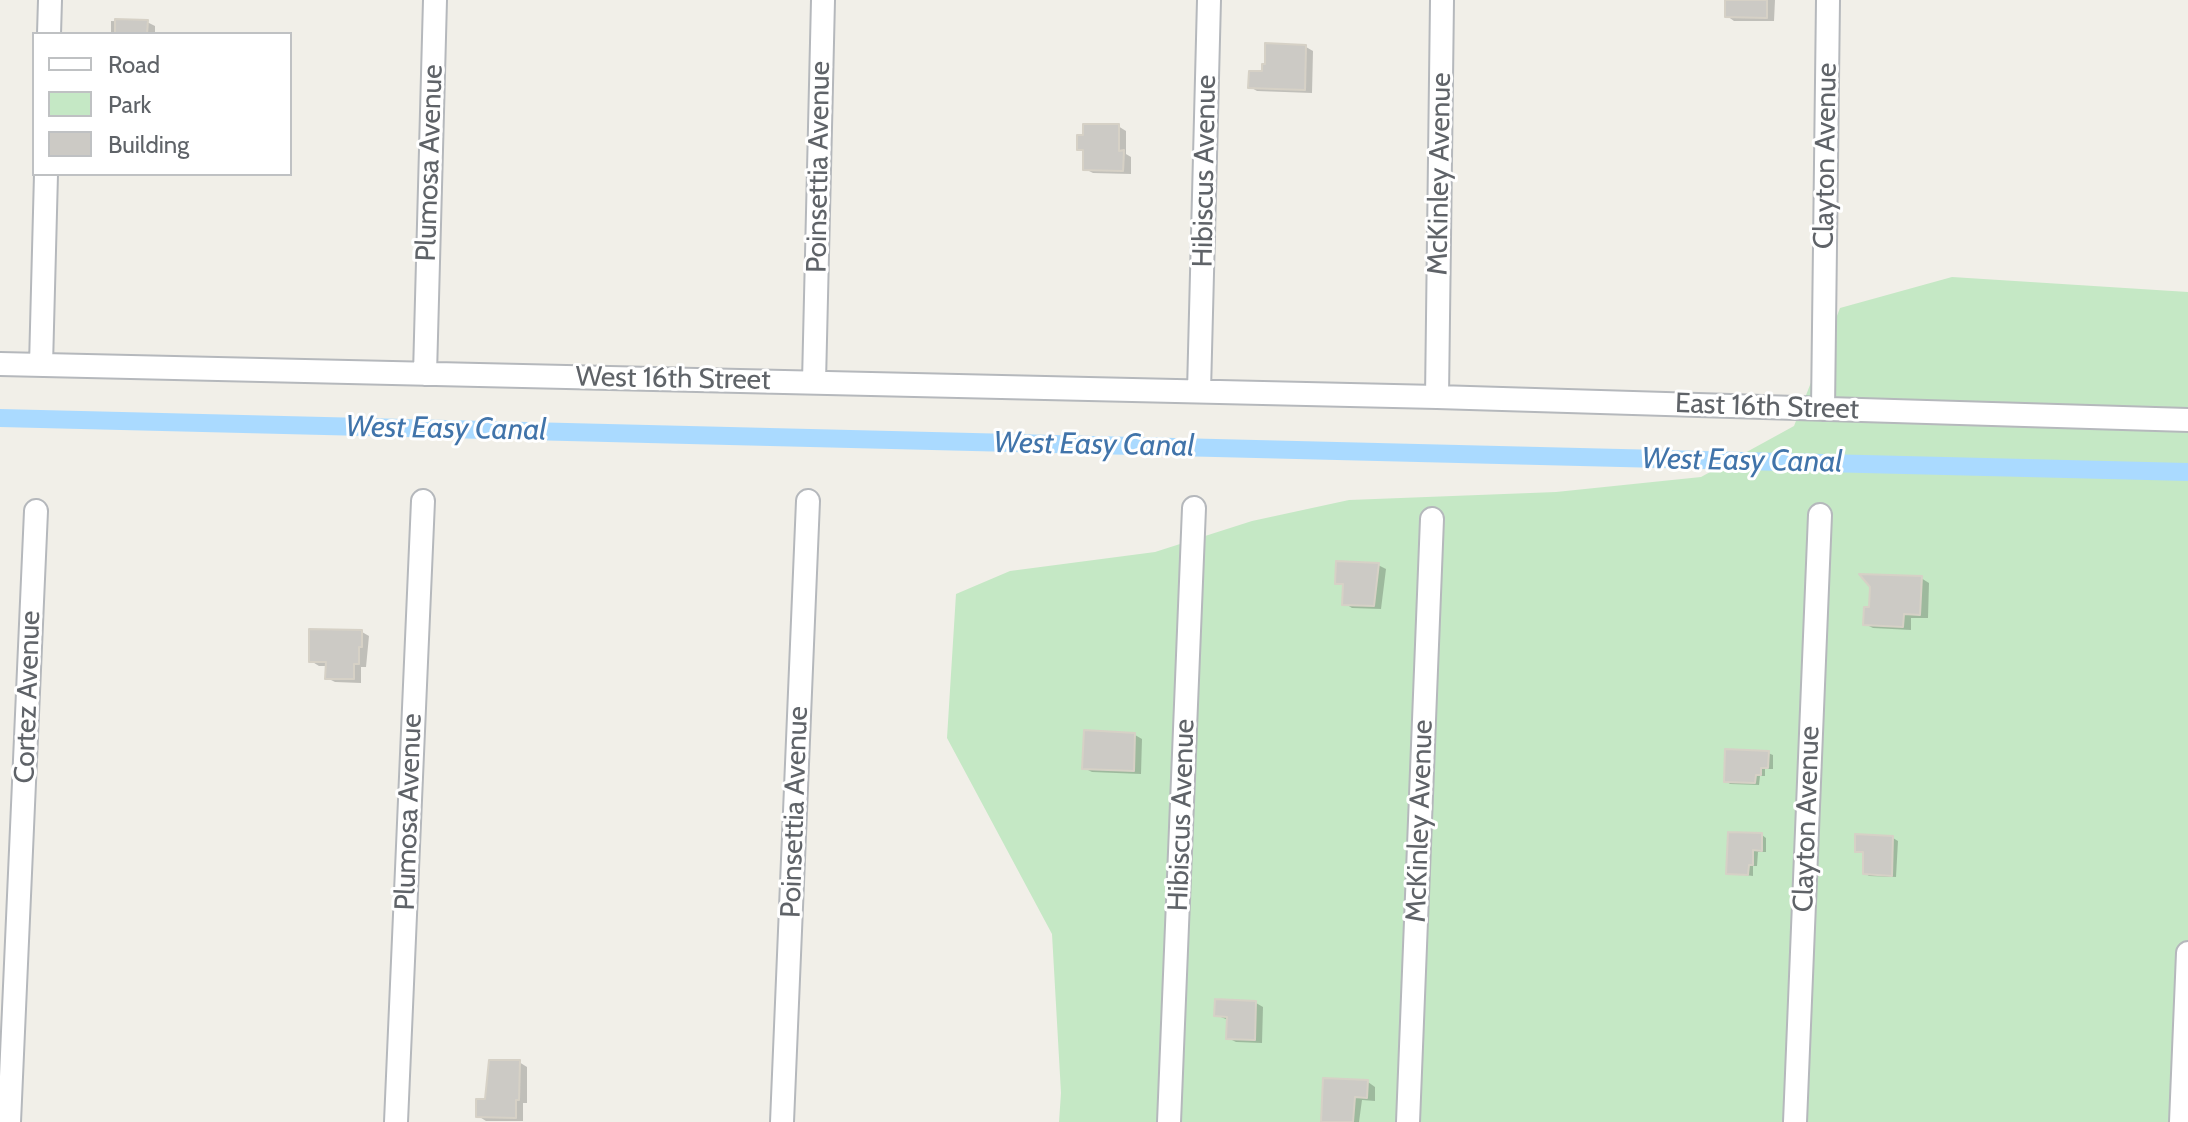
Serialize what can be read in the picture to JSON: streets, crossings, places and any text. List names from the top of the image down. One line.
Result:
{"streets":{"street":["Clayton Avenue","Plumosa Avenue","Poinsettia Avenue","Hibiscus Avenue","McKinley Avenue","West 16th Street","East 16th Street","Cortez Avenue"]},"crossings":[["Clayton Avenue","East 16th Street"],["Plumosa Avenue","West 16th Street"],["Poinsettia Avenue","West 16th Street"],["Hibiscus Avenue","West 16th Street"],["McKinley Avenue","East 16th Street"],["West 16th Street","East 16th Street"]],"water":["West Easy Canal"],"legend":["Road","Park","Building"]}
